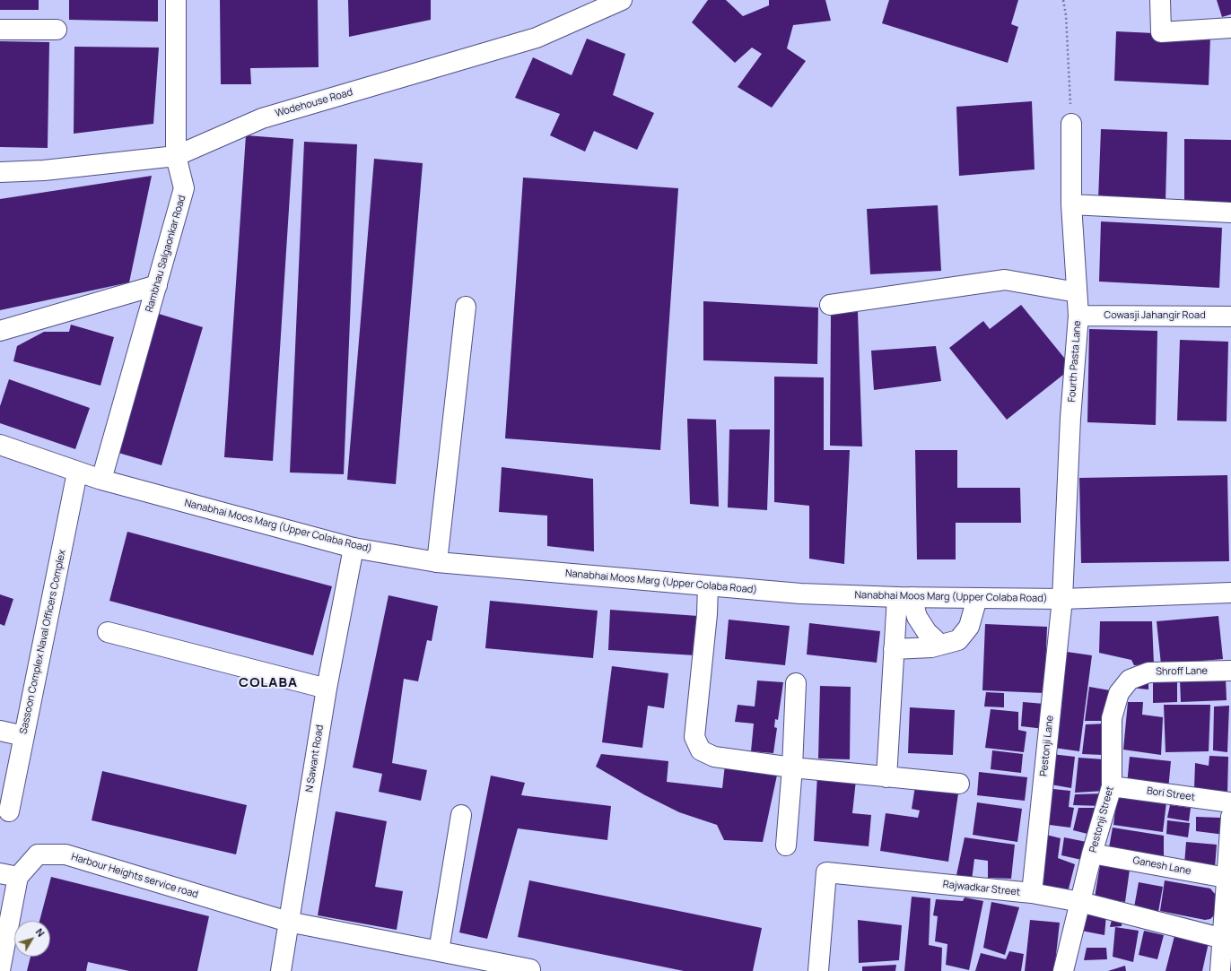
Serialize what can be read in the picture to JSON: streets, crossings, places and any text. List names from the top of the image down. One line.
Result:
{"streets":{"street":["Wodehouse Road","Rambhau Salgaonkar Road","Cowasji Jahangir Road","Fourth Pasta Lane","Nanabhai Moos Marg (Upper Colaba Road)","Sassoon Complex Naval Officers Complex","Shroff Lane","Pestonji Lane","N Sawant Road","Bori Street","Pestonji Street","Ganesh Lane","Harbour Heights service road","Rajwadkar Street"]},"crossings":[["Wodehouse Road","Rambhau Salgaonkar Road"],["Rambhau Salgaonkar Road","Nanabhai Moos Marg (Upper Colaba Road)"],["Cowasji Jahangir Road","Fourth Pasta Lane"],["Fourth Pasta Lane","Nanabhai Moos Marg (Upper Colaba Road)"],["Fourth Pasta Lane","Pestonji Lane"],["Nanabhai Moos Marg (Upper Colaba Road)","Sassoon Complex Naval Officers Complex"],["Nanabhai Moos Marg (Upper Colaba Road)","Pestonji Lane"],["Nanabhai Moos Marg (Upper Colaba Road)","N Sawant Road"],["Shroff Lane","Pestonji Street"],["Pestonji Lane","Rajwadkar Street"],["N Sawant Road","Harbour Heights service road"],["Bori Street","Pestonji Street"],["Pestonji Street","Ganesh Lane"],["Pestonji Street","Rajwadkar Street"]],"districts":["COLABA"],"north":"top right"}
